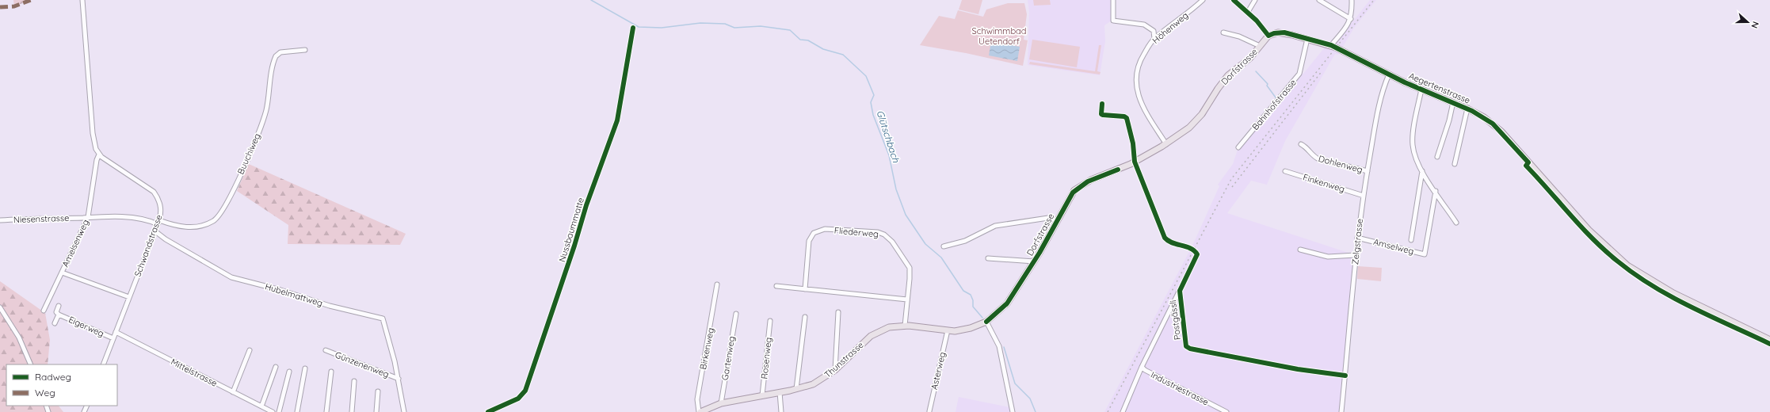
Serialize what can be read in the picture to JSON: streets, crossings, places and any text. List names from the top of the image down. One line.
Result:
{"streets":{"main road":["Dorfstrasse","Aegertenstrasse","Thunstrasse"],"street":["Höhenweg","Bahnhofstrasse","Buuchiweg","Dohlenweg","Finkenweg","Niesenstrasse","Nussbaummatte","Fliederweg","Zelgstrasse","Ameisenweg","Schwandstrasse","Amselweg","Hubelmattweg","Postgässli","Eigerweg","Birkenweg","Gartenweg","Rosenweg","Günzenenweg","Asterweg","Mittelstrasse","Industriestrasse"]},"crossings":[["Höhenweg","Dorfstrasse"],["Dorfstrasse","Postgässli"],["Dorfstrasse","Thunstrasse"],["Aegertenstrasse","Zelgstrasse"],["Buuchiweg","Niesenstrasse"],["Buuchiweg","Schwandstrasse"],["Dohlenweg","Zelgstrasse"],["Finkenweg","Zelgstrasse"],["Niesenstrasse","Ameisenweg"],["Niesenstrasse","Schwandstrasse"],["Fliederweg","Thunstrasse"],["Zelgstrasse","Amselweg"],["Zelgstrasse","Postgässli"],["Ameisenweg","Schwandstrasse"],["Schwandstrasse","Hubelmattweg"],["Schwandstrasse","Eigerweg"],["Schwandstrasse","Mittelstrasse"],["Hubelmattweg","Günzenenweg"],["Postgässli","Industriestrasse"],["Birkenweg","Thunstrasse"],["Gartenweg","Thunstrasse"],["Rosenweg","Thunstrasse"],["Thunstrasse","Asterweg"]],"water":["Glütschbach"],"parks":["Schwimmbad Uetendorf"],"legend":["Radweg","Weg"],"north":"right"}
